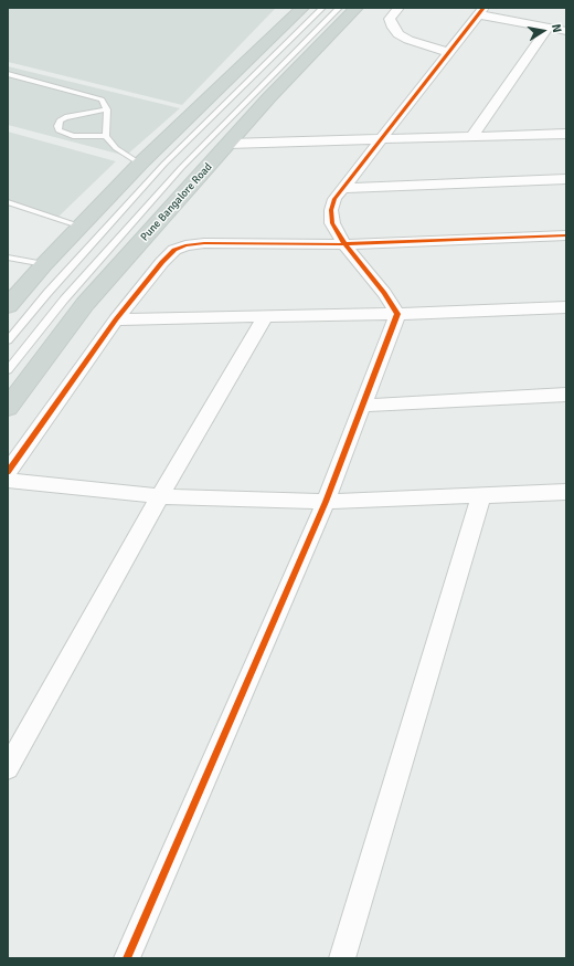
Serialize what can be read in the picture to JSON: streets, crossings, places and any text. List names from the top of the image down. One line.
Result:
{"streets":{"main road":["Pune Bangalore Road"]},"north":"right"}
